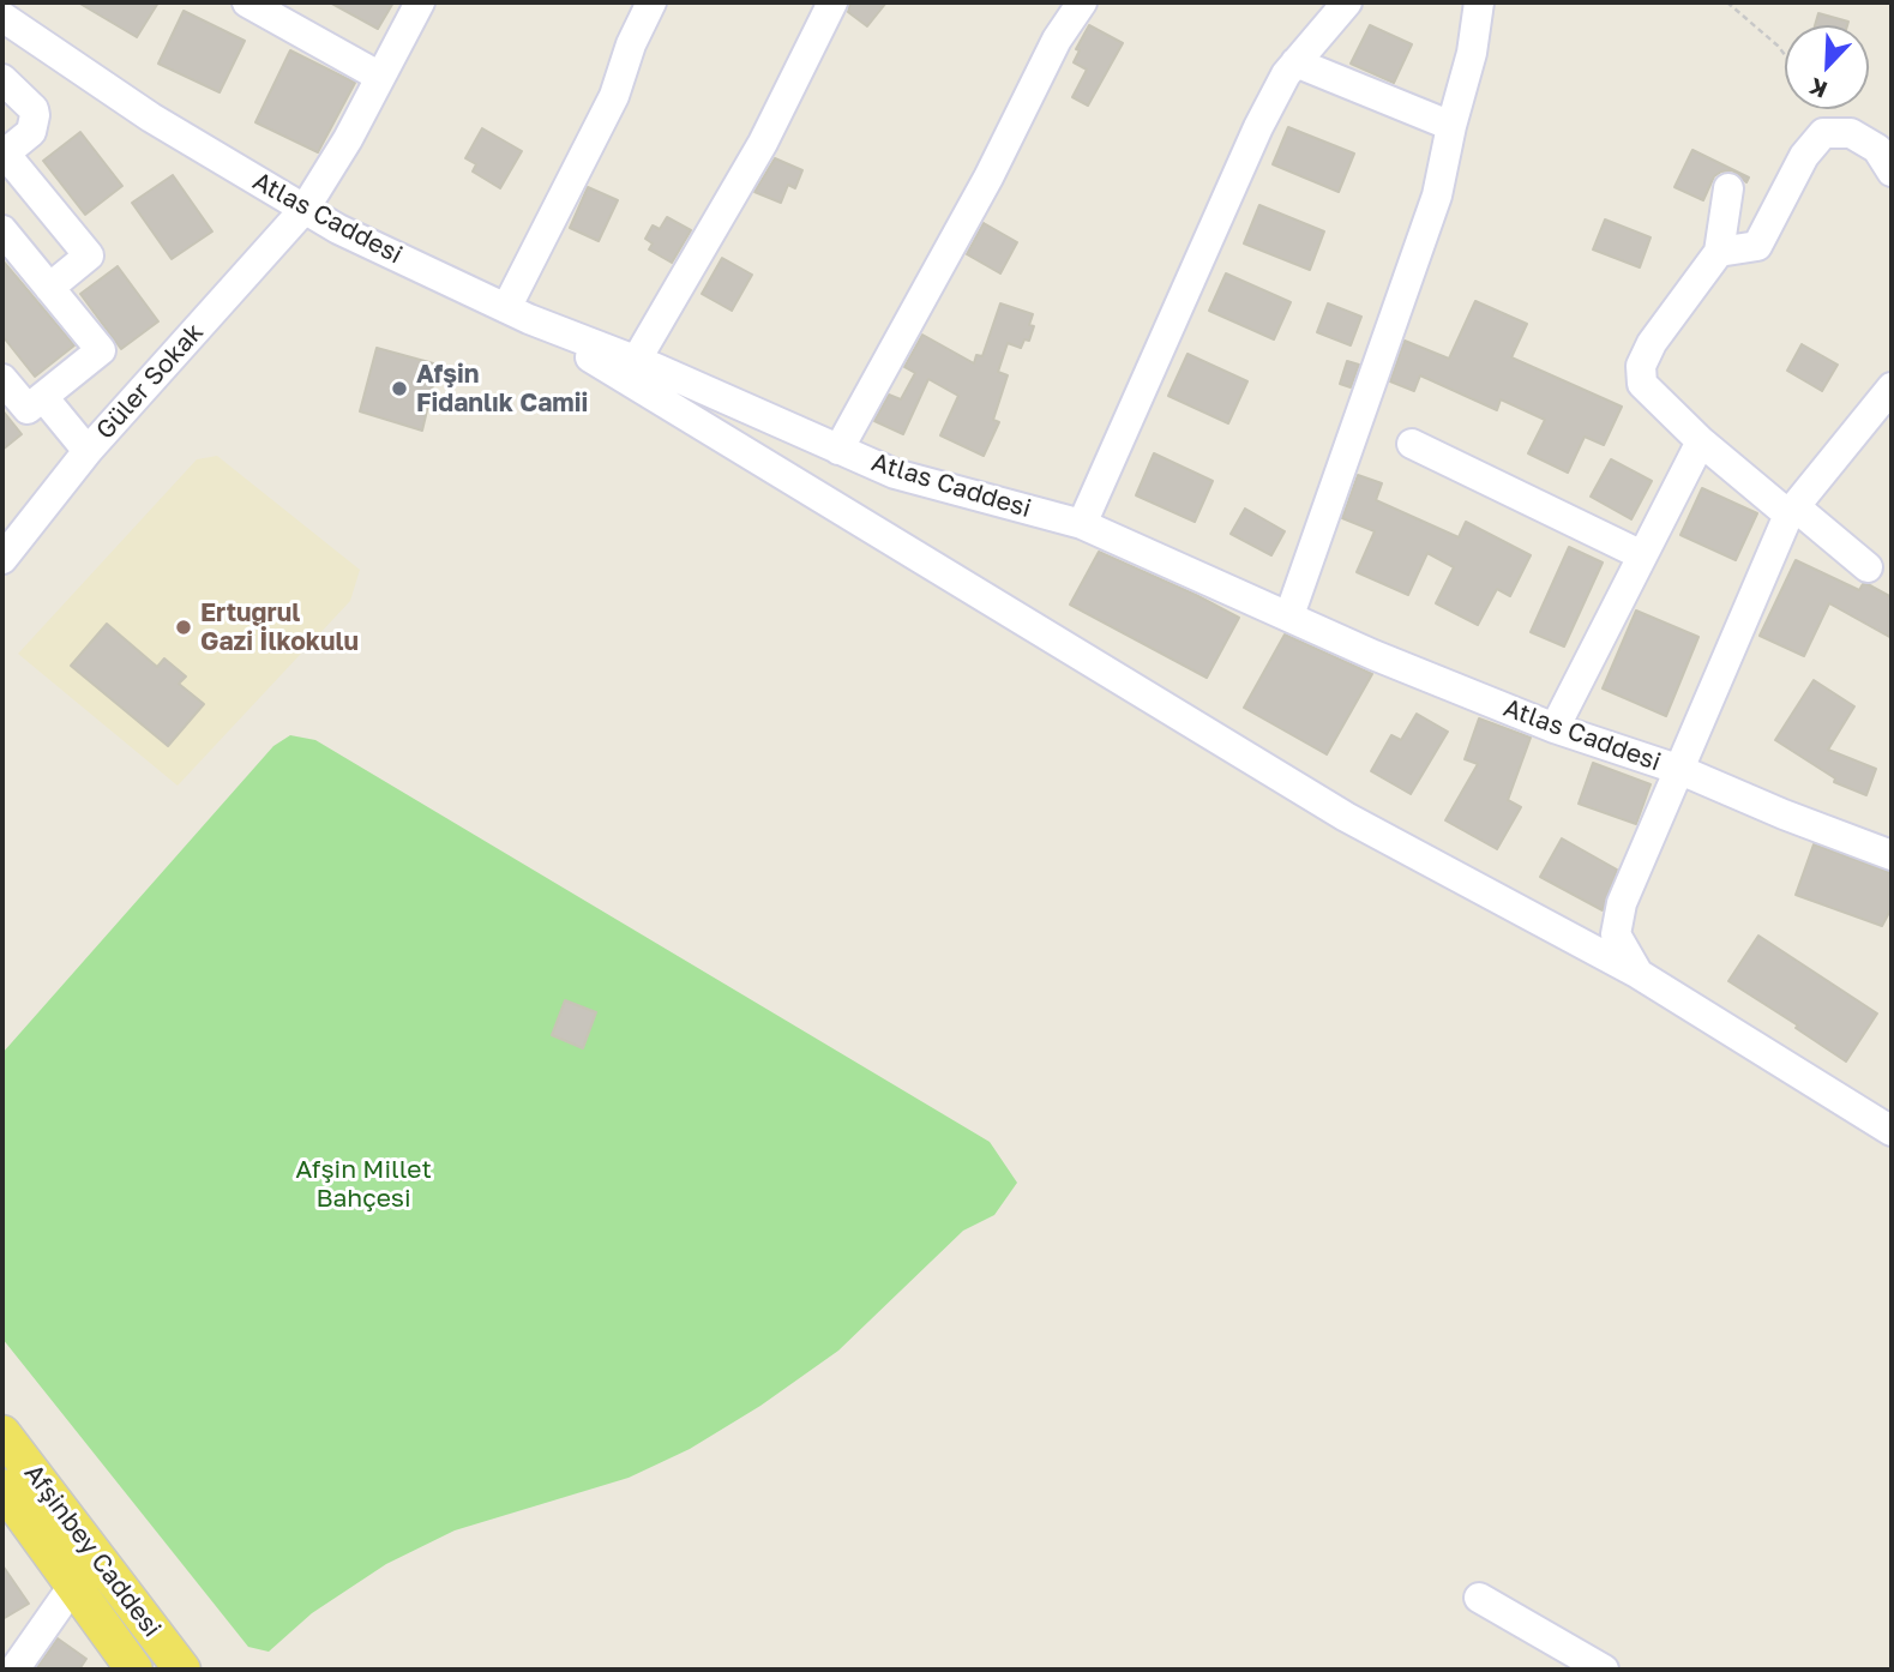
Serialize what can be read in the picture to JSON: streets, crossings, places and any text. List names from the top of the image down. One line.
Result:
{"streets":{"main road":["Afşinbey Caddesi"],"street":["Atlas Caddesi","Güler Sokak"]},"crossings":[["Atlas Caddesi","Güler Sokak"]],"parks":["Afşin Millet Bahçesi"],"places":["Afşin Fidanlık Camii","Ertuğrul Gazi İlkokulu"],"north":"bottom left"}
